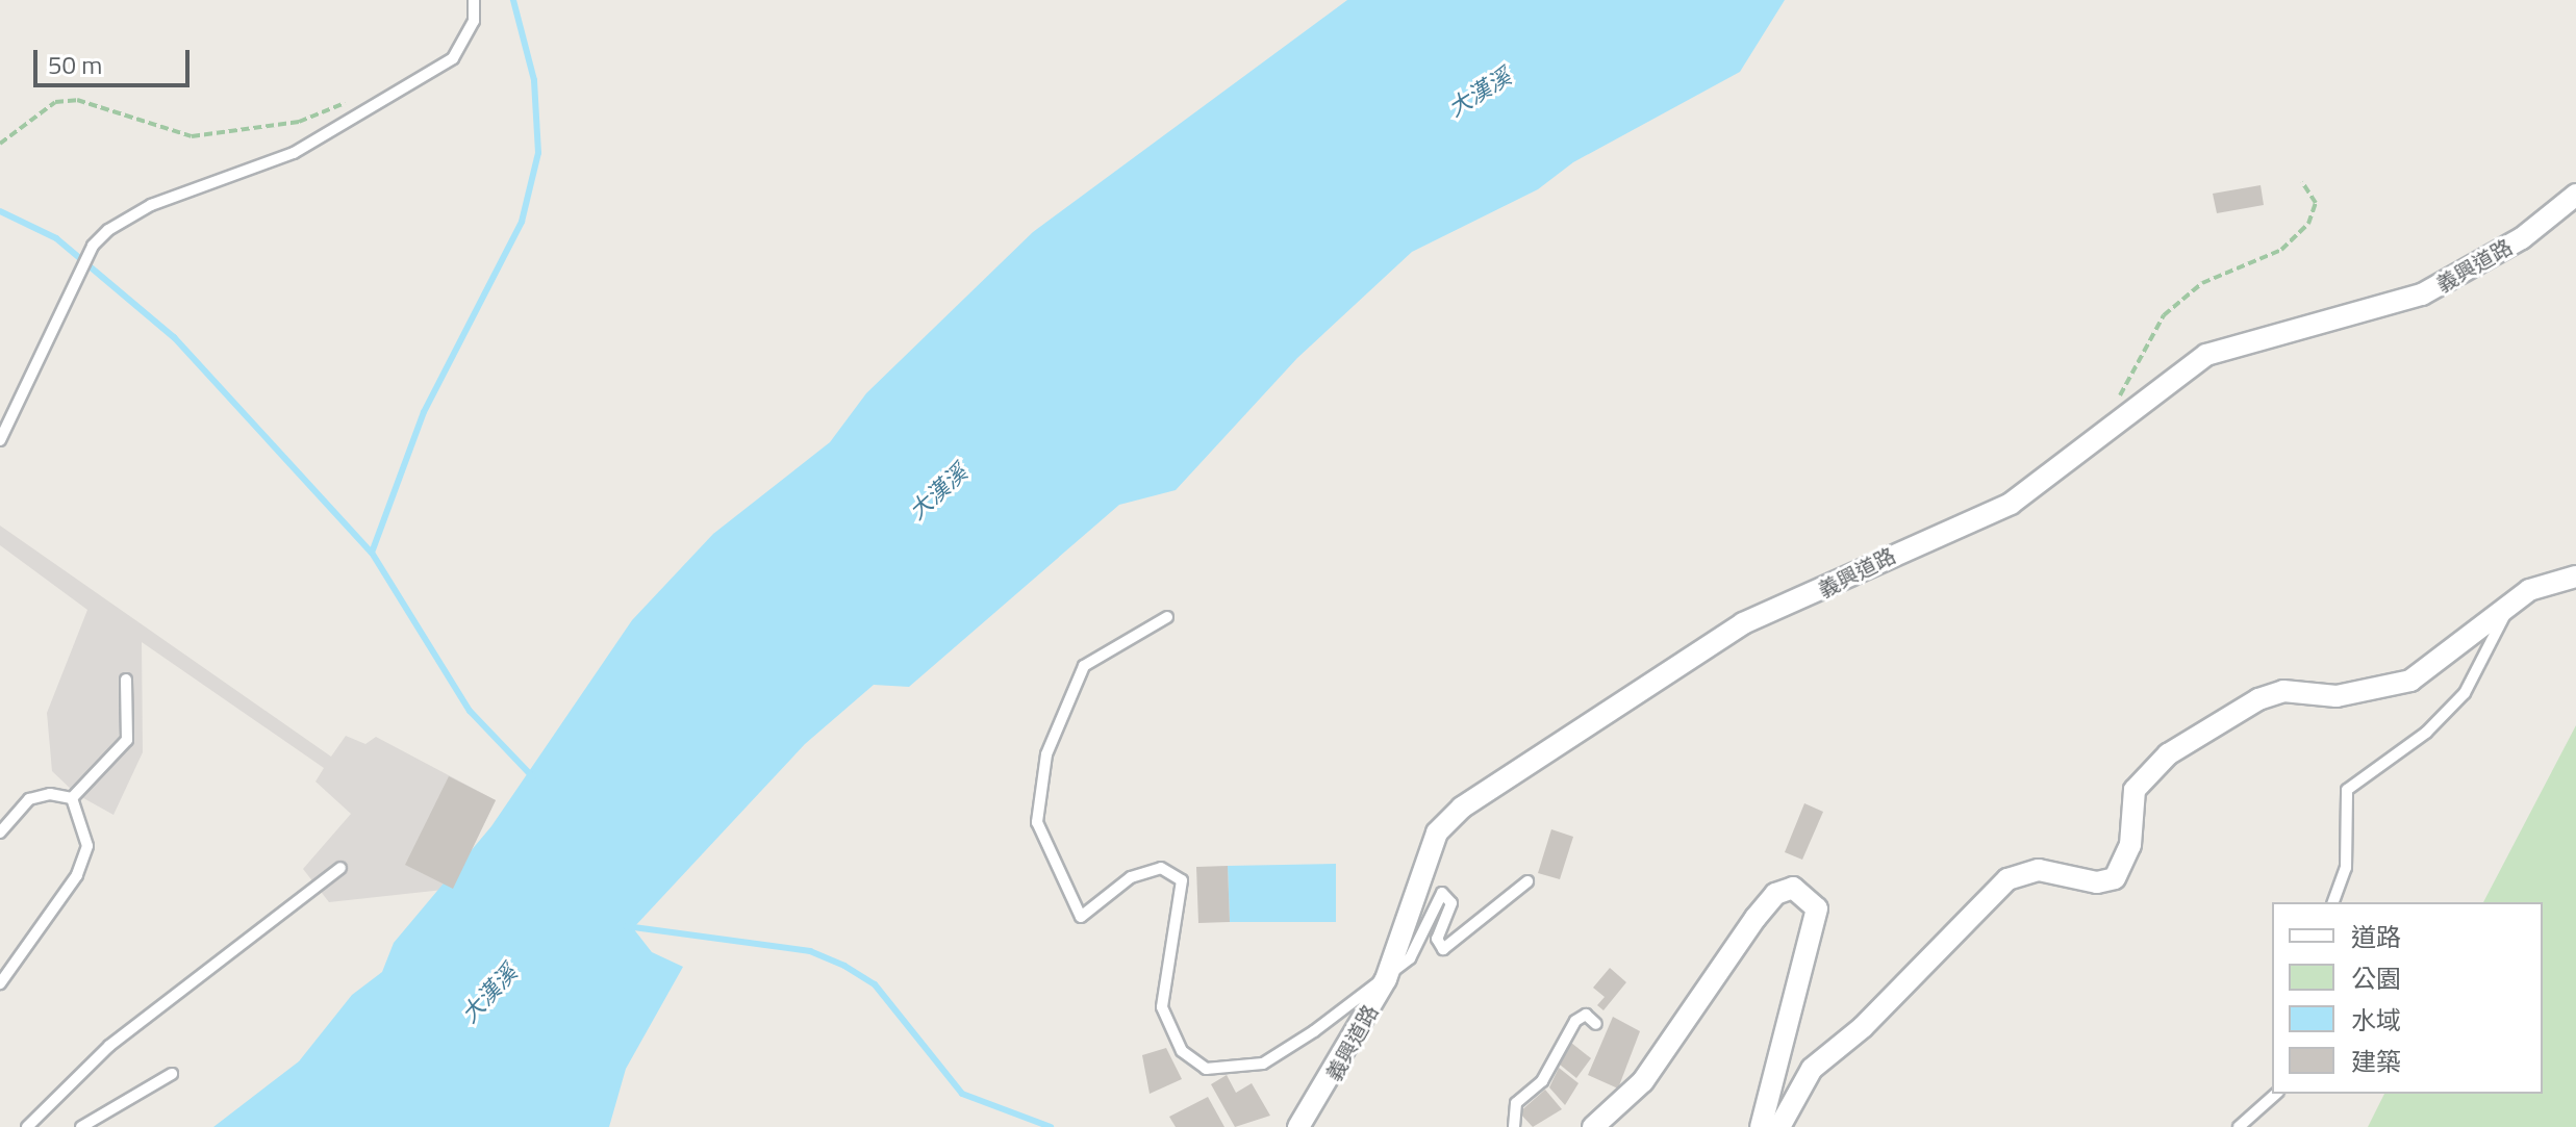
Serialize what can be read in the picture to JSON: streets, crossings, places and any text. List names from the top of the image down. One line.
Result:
{"streets":{"street":["義興道路"]},"water":["大漢溪"],"legend":["道路","公園","水域","建築"],"scale_bar":"50 m"}
